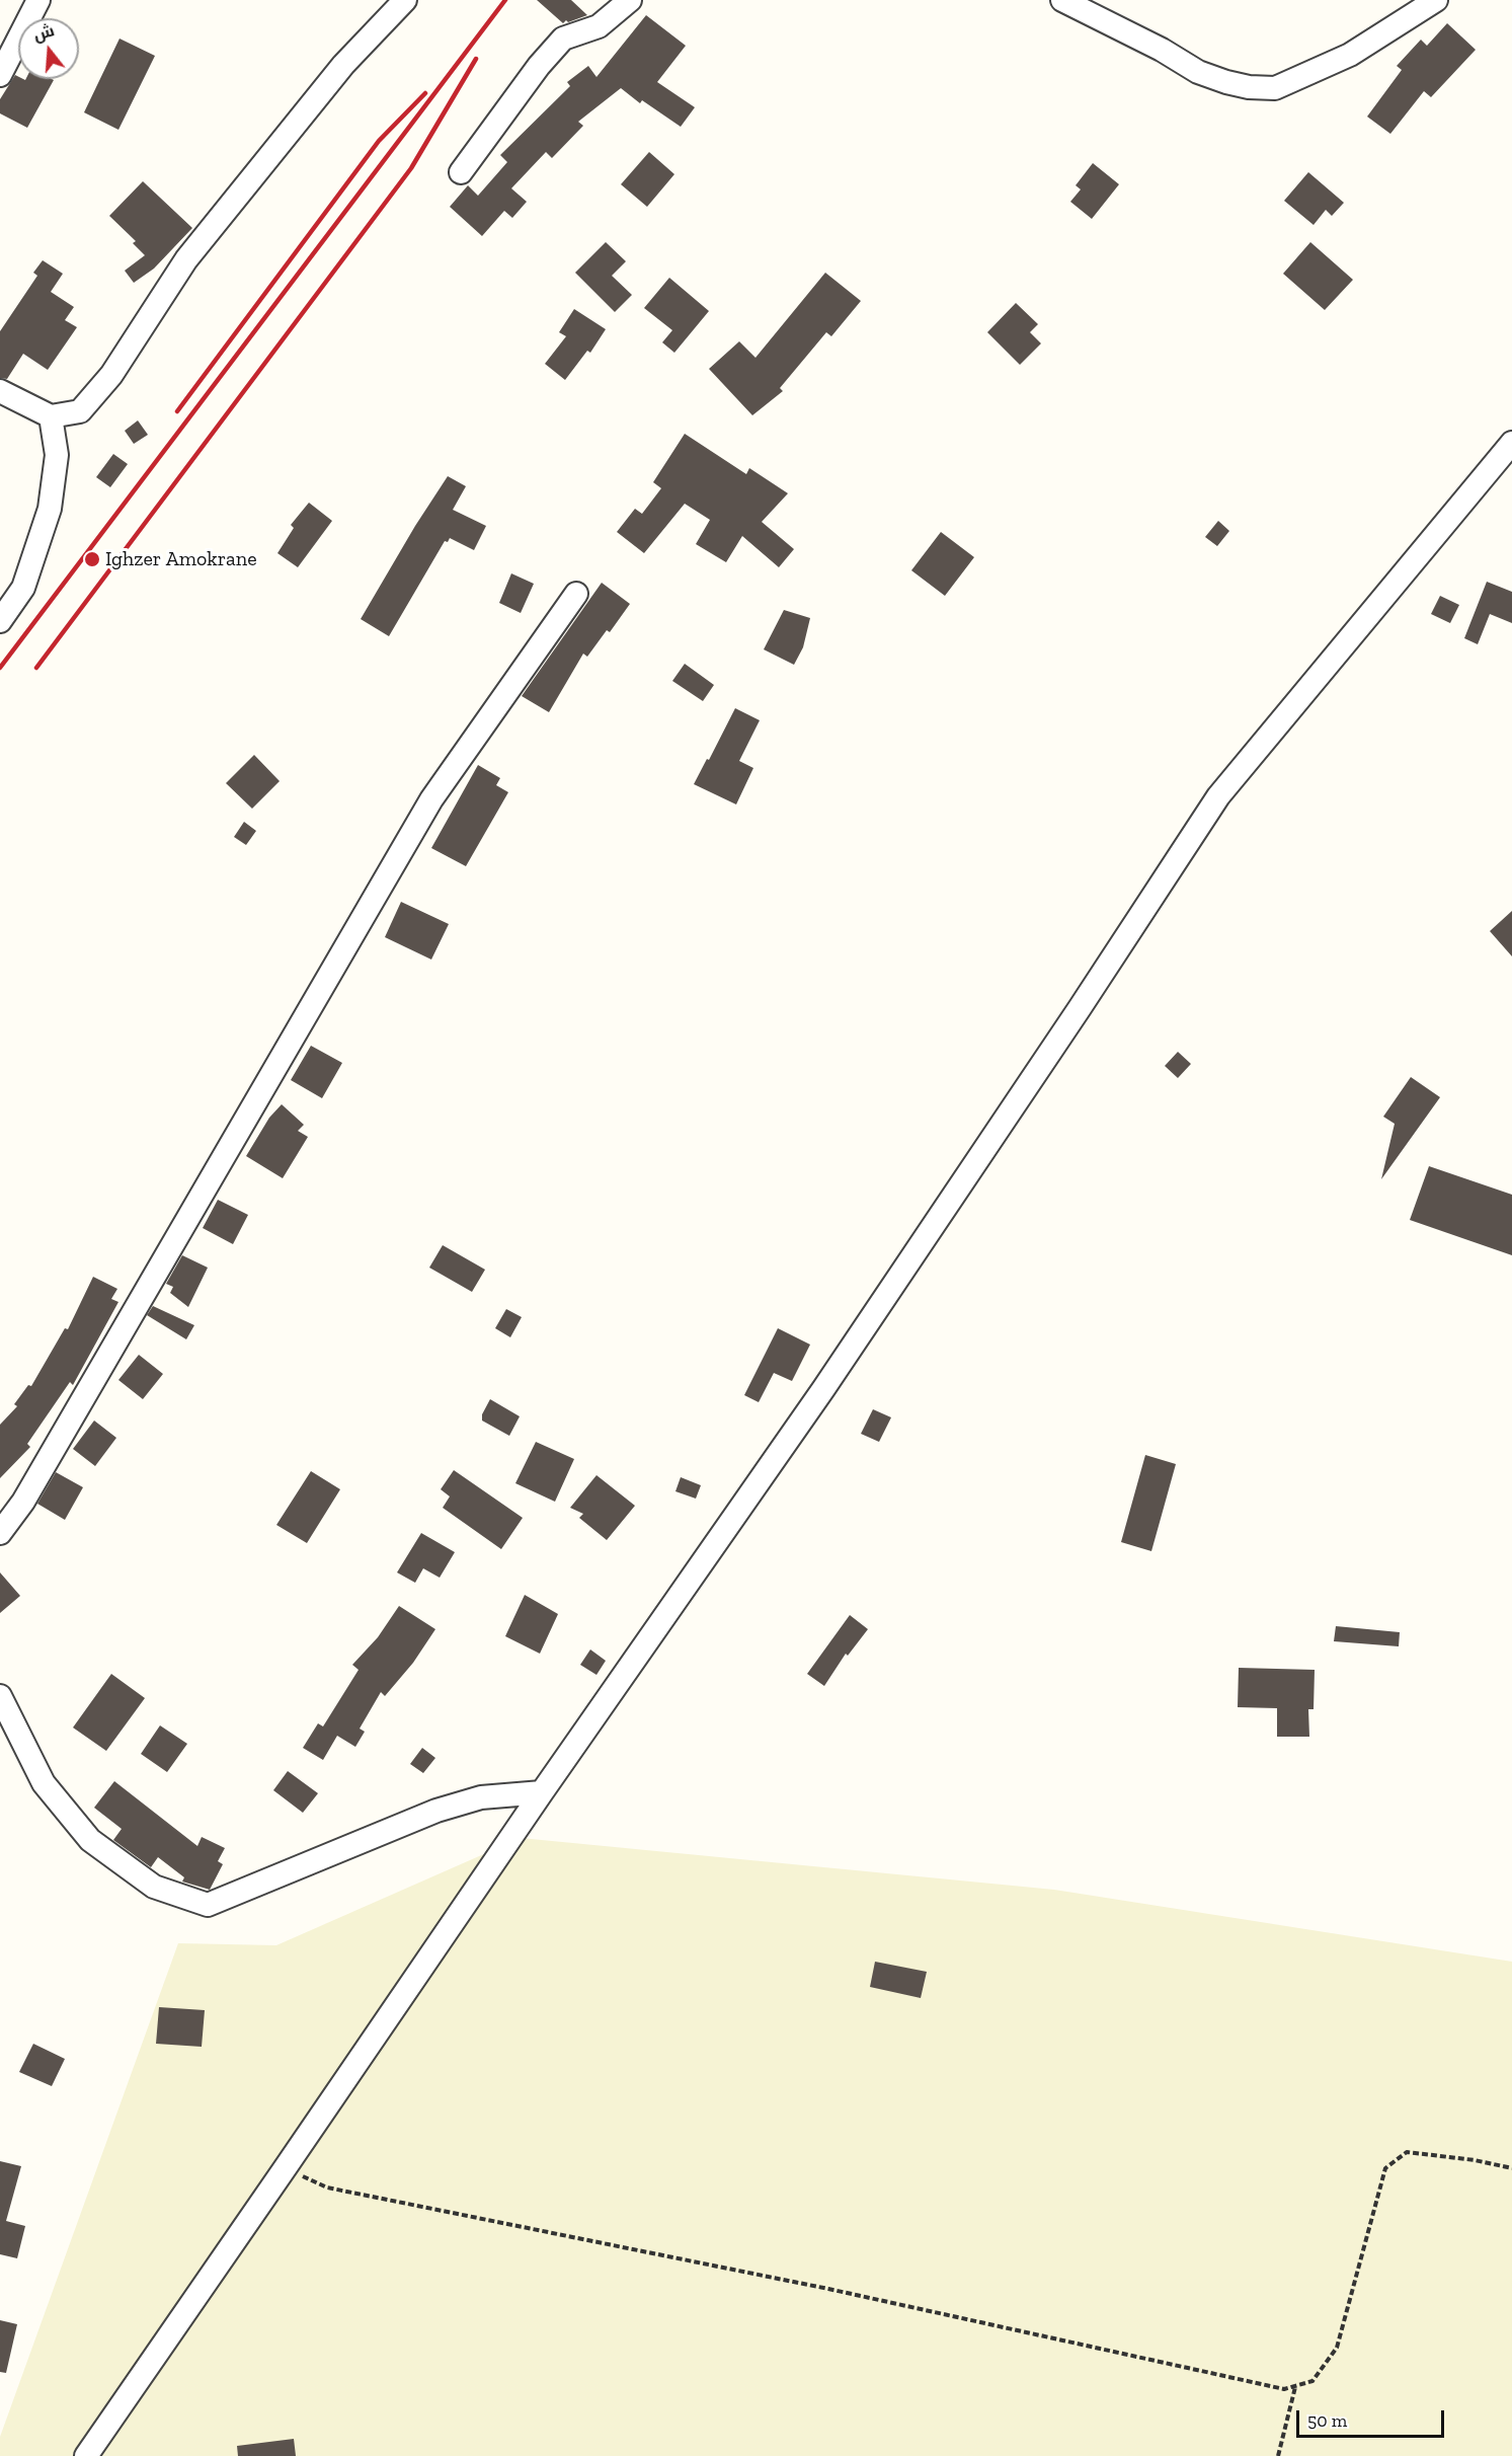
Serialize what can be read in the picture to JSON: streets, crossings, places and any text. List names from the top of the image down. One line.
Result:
{"places":["Ighzer Amokrane"],"scale_bar":"50 m","north":"top"}
